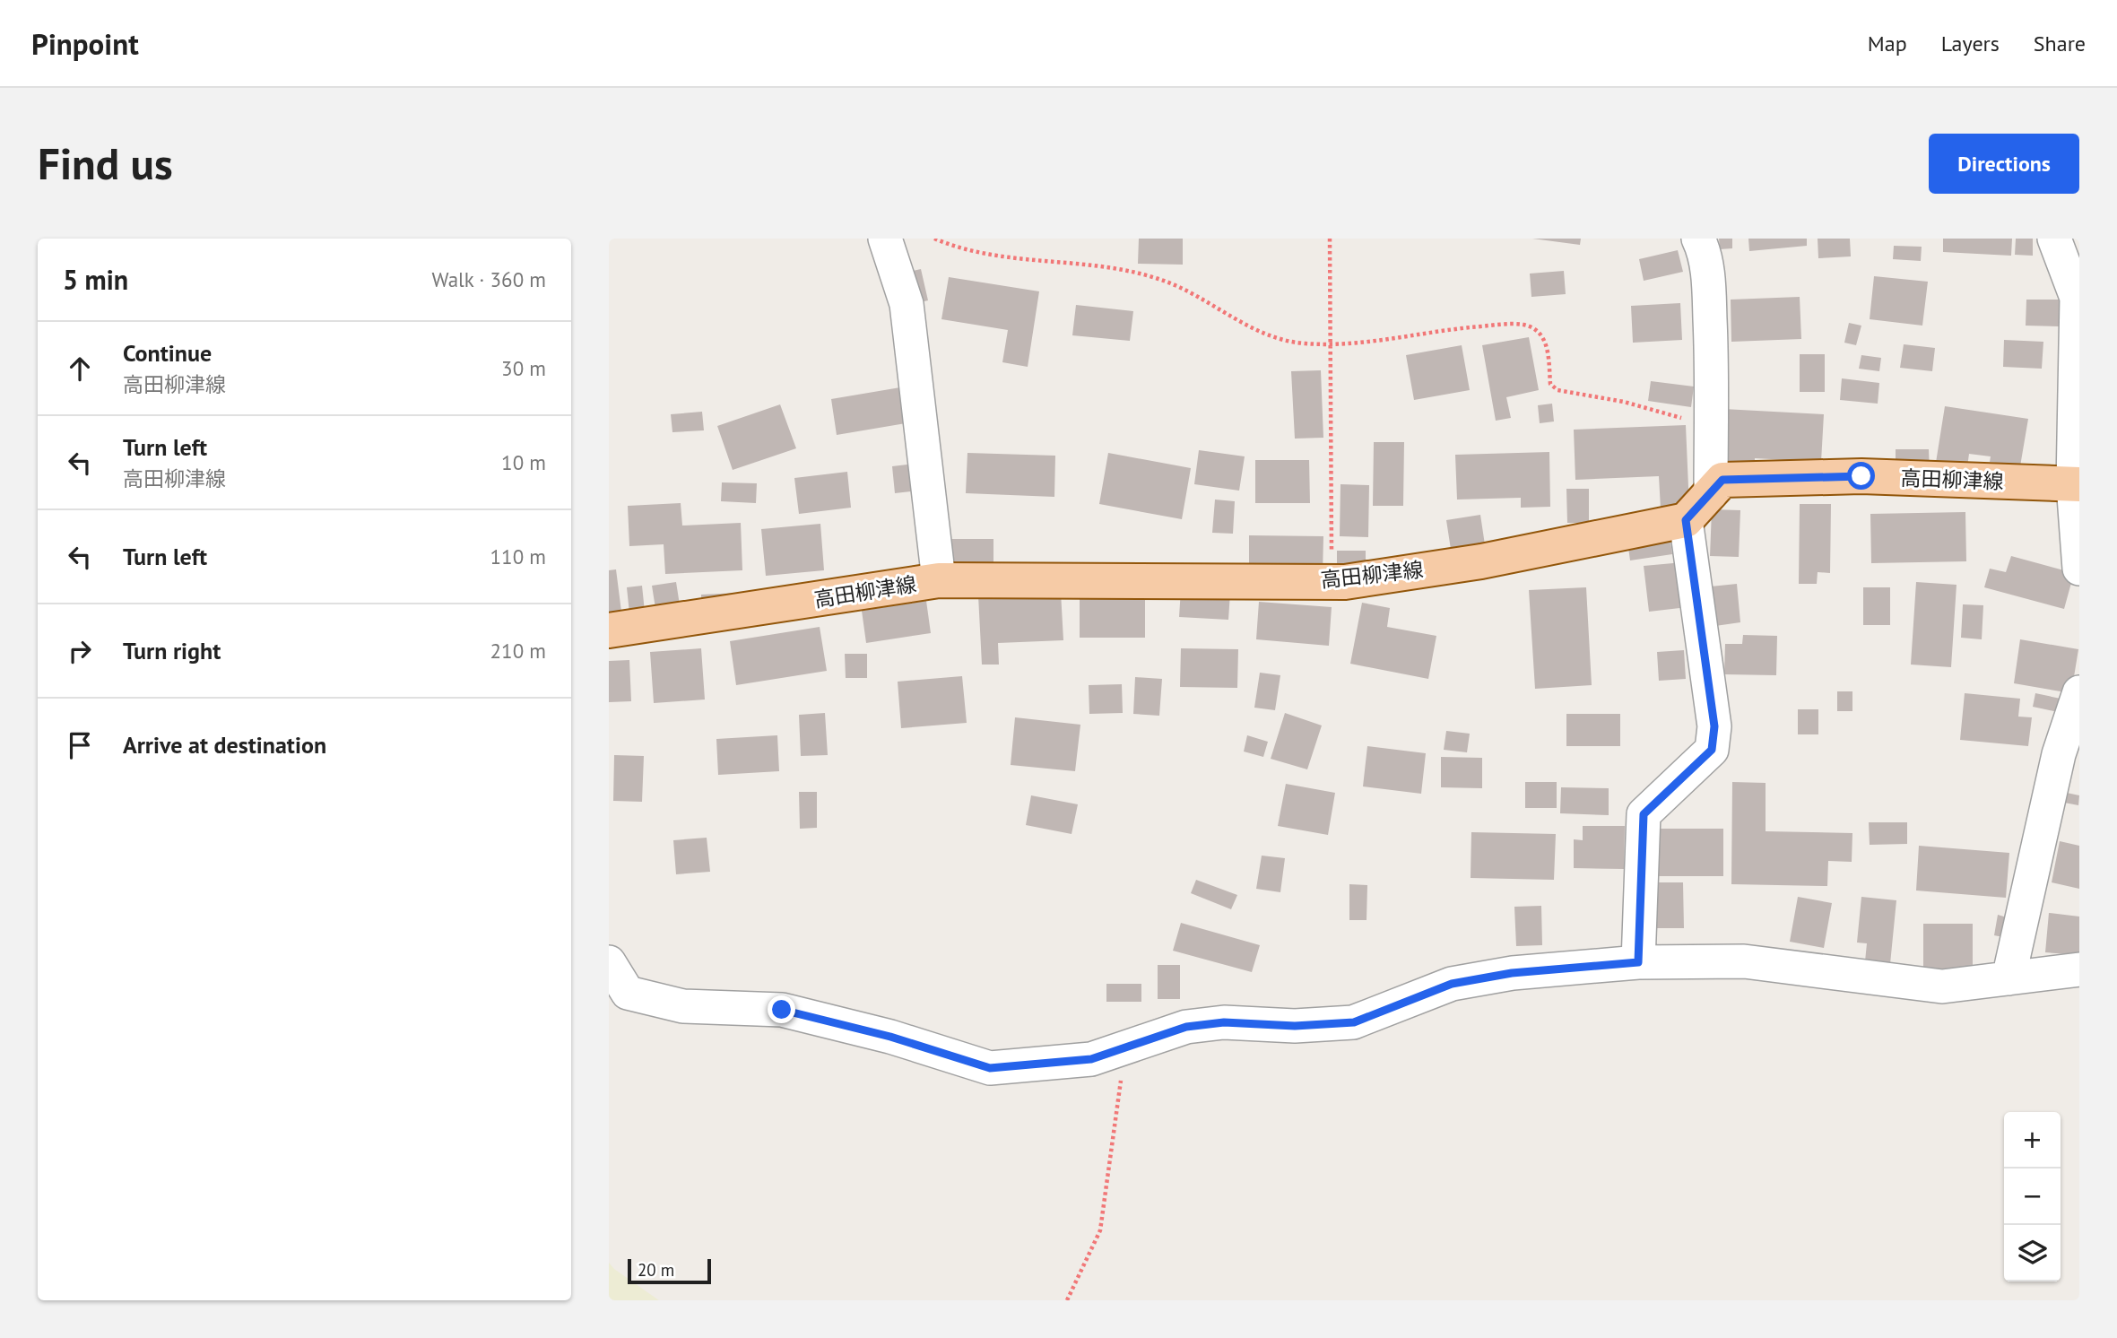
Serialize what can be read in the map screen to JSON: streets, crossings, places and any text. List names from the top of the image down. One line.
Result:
{"streets":{"main road":["高田柳津線"]},"scale_bar":"20 m","page":{"header":"Pinpoint","nav":["Map","Layers","Share"],"buttons":"Directions","title":"Find us","heading":["5 min","Walk · 360 m"],"list":[["Continue","高田柳津線","30 m"],["Turn left","高田柳津線","10 m"],["Turn left","110 m"],["Turn right","210 m"],"Arrive at destination"],"map_buttons":["+","−"],"scale":"20 m"}}
